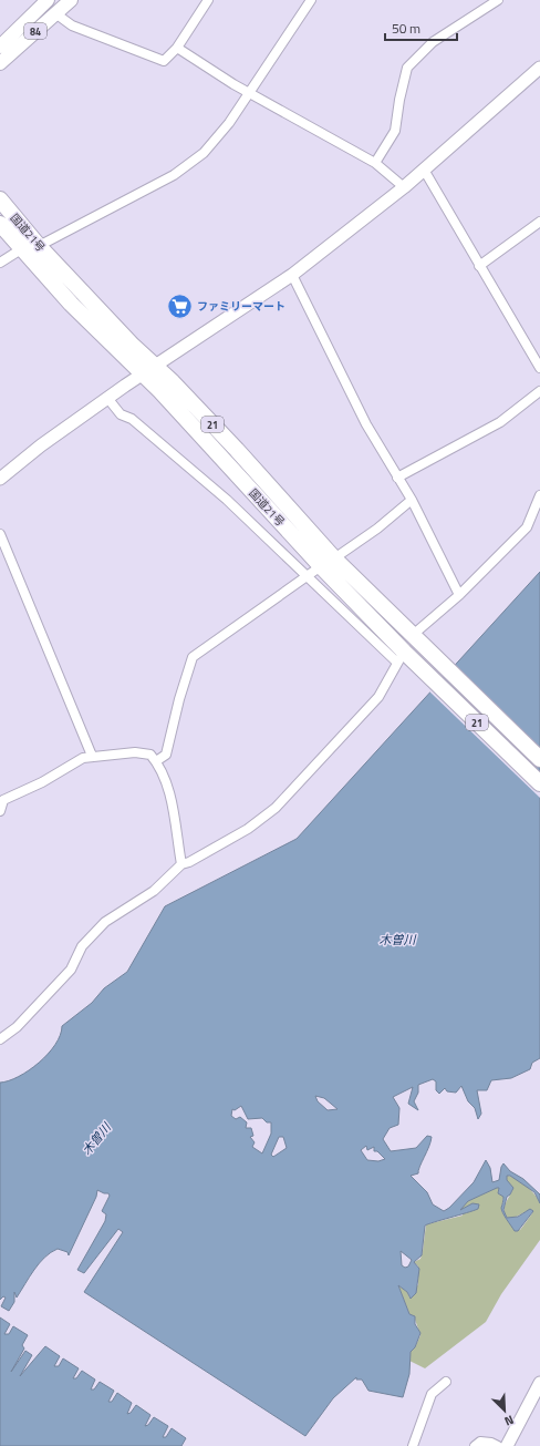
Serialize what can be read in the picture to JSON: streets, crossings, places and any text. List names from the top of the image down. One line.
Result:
{"streets":{"highway":["国道21号","21"],"main road":["84"]},"water":["木曽川"],"places":{"supermarket":["ファミリーマート"]},"scale_bar":"50 m","north":"bottom right"}
